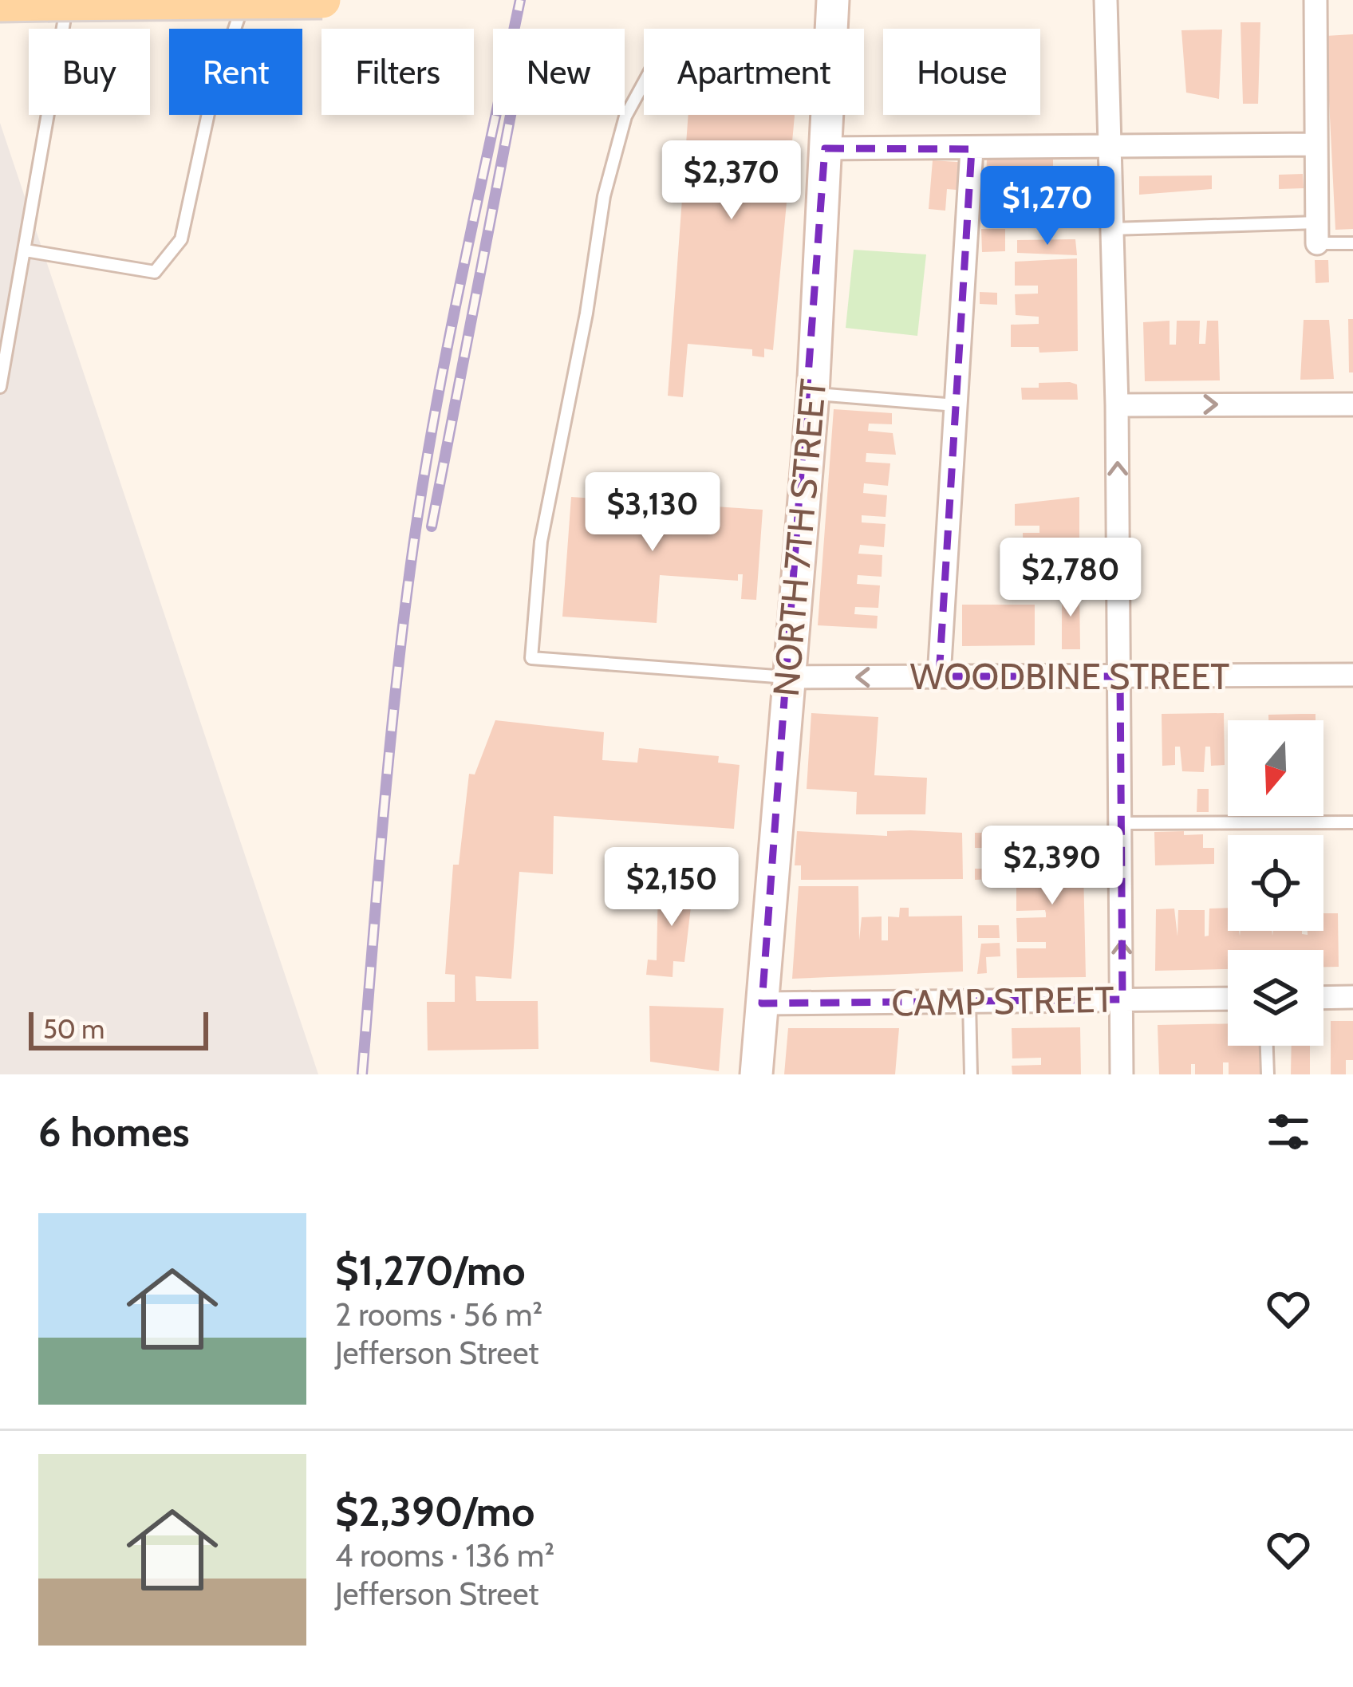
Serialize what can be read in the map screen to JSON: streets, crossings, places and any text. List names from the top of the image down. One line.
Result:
{"streets":{"main road":["NORTH 7TH STREET"],"street":["WOODBINE STREET","CAMP STREET"]},"crossings":[["NORTH 7TH STREET","WOODBINE STREET"],["NORTH 7TH STREET","CAMP STREET"]],"scale_bar":"50 m","north":"bottom","page":{"chip":["Buy","Rent","Filters","New","Apartment","House"],"price":["$2,370","$1,270","$3,130","$2,780","$2,390","$2,150"],"scale":"50 m","heading":"6 homes","list":[{"name":"$1,270/mo","note":"2 rooms · 56 m² · Jefferson Street"},{"name":"$2,390/mo","note":"4 rooms · 136 m² · Jefferson Street"}]}}
